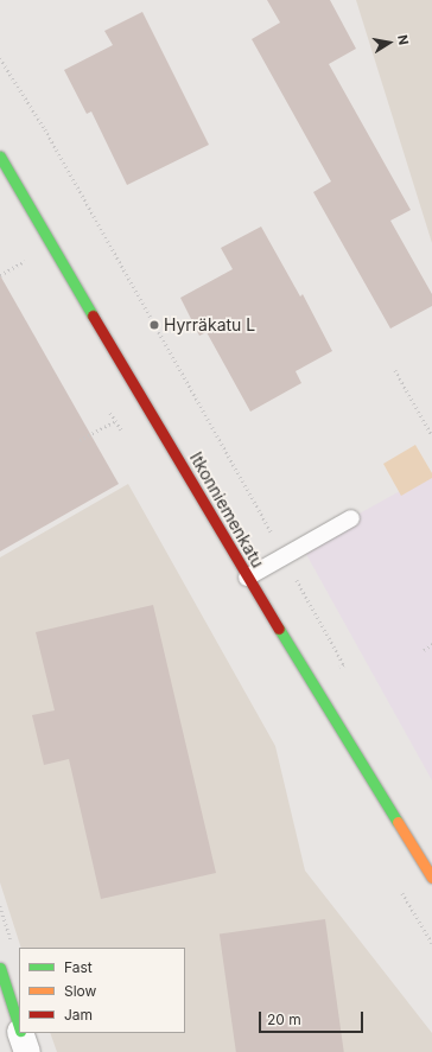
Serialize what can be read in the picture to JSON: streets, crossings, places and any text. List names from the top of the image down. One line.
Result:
{"streets":{"main road":["Itkonniemenkatu"]},"places":["Hyrräkatu L"],"legend":["Fast","Slow","Jam"],"scale_bar":"20 m","north":"right"}
